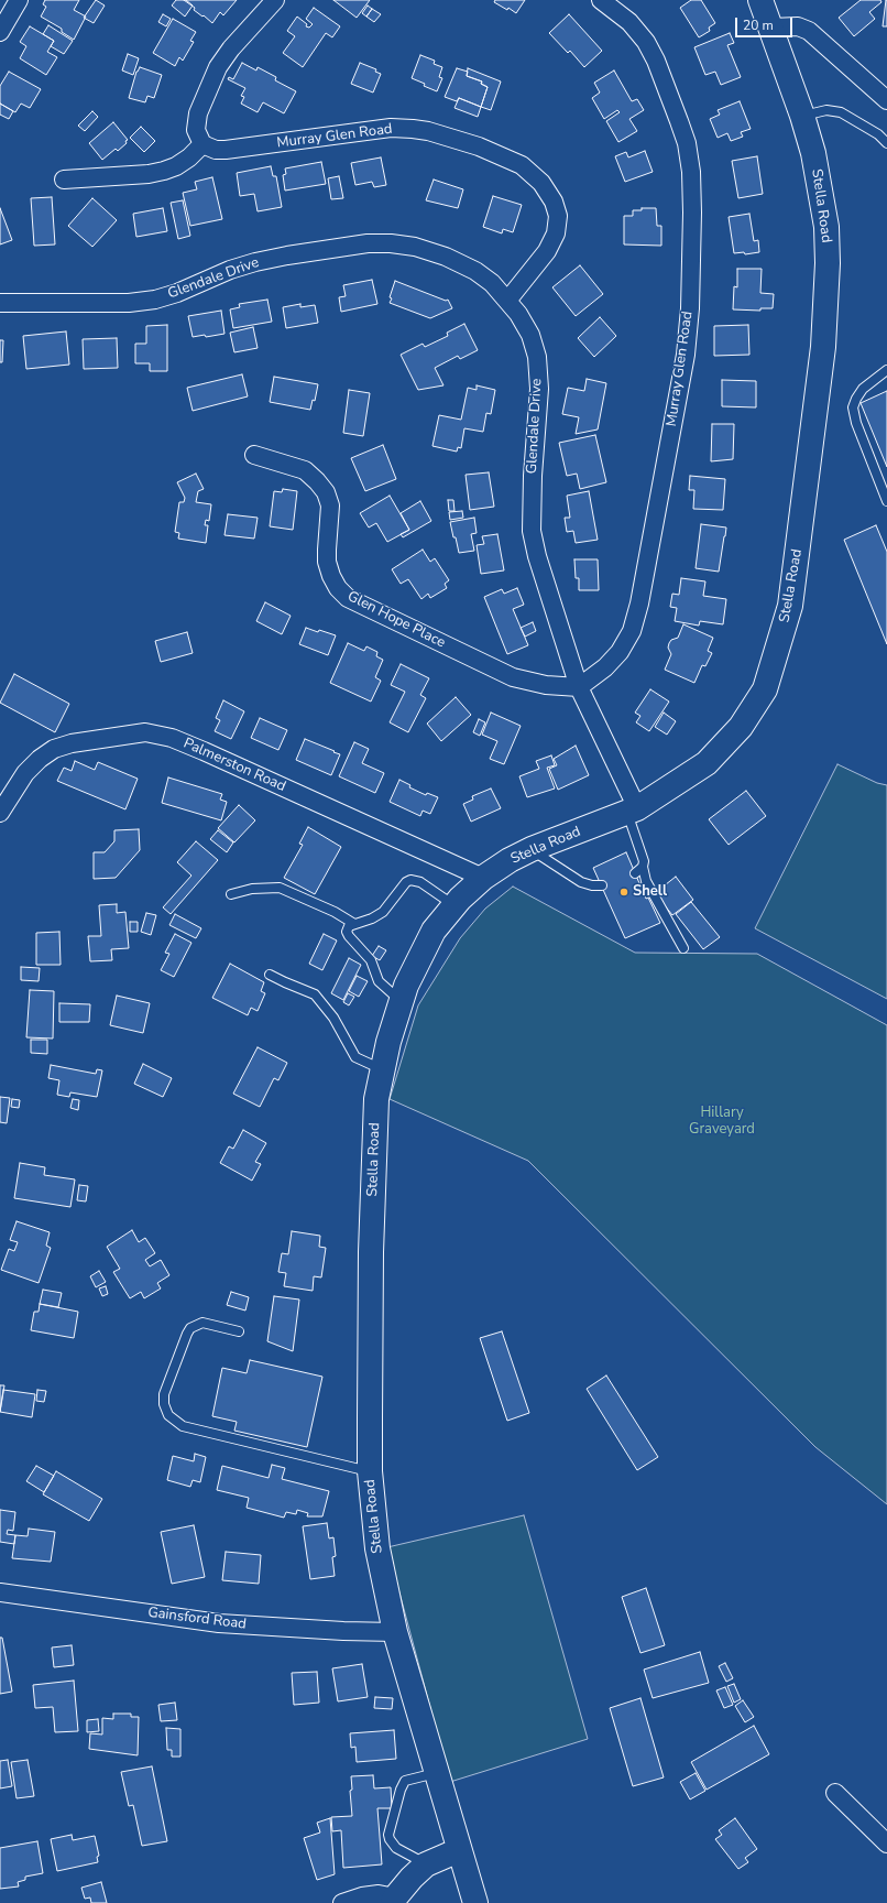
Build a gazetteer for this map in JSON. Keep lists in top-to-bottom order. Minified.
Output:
{"streets":{"main road":["Stella Road"],"street":["Murray Glen Road","Glendale Drive","Glen Hope Place","Palmerston Road","Gainsford Road"]},"crossings":[["Murray Glen Road","Glendale Drive"],["Murray Glen Road","Glen Hope Place"],["Stella Road","Glendale Drive"],["Stella Road","Palmerston Road"],["Stella Road","Gainsford Road"],["Glendale Drive","Glen Hope Place"]],"parks":["Hillary Graveyard"],"places":["Shell"],"scale_bar":"20 m"}
